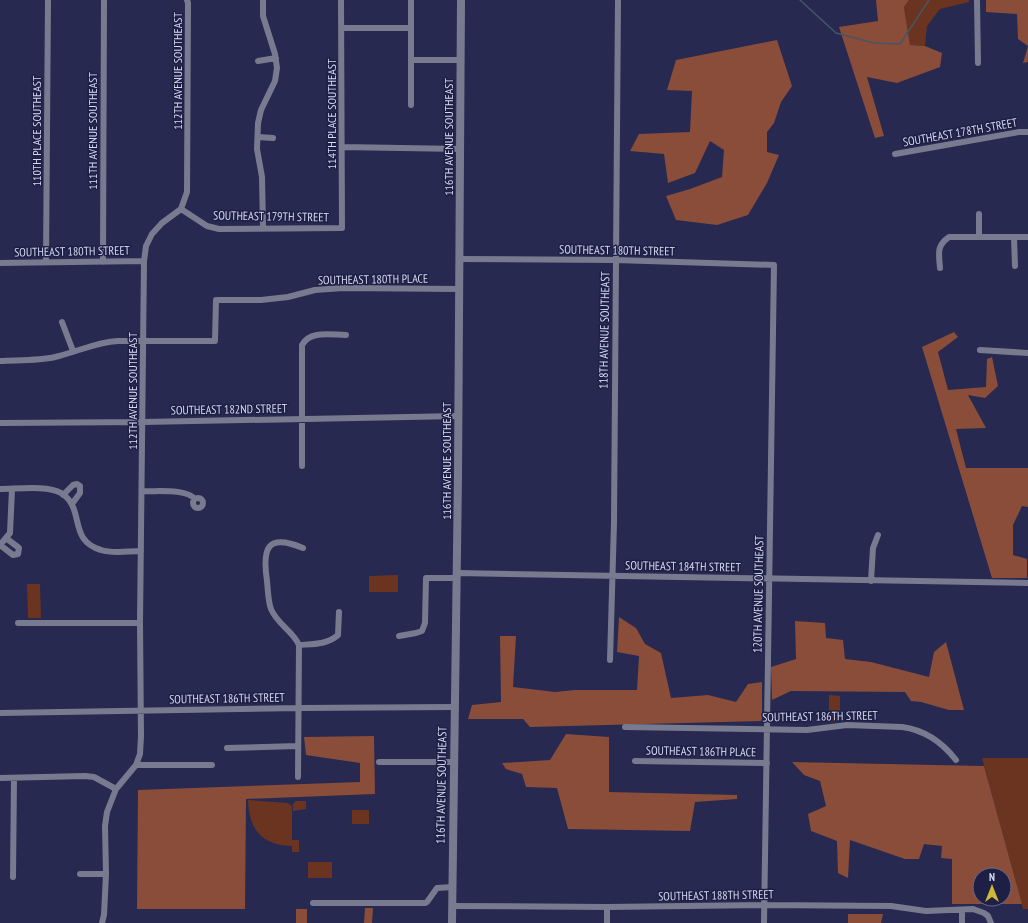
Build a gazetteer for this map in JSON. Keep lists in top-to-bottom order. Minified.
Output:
{"streets":{"street":["112TH AVENUE SOUTHEAST","114TH PLACE SOUTHEAST","110TH PLACE SOUTHEAST","111TH AVENUE SOUTHEAST","SOUTHEAST 178TH STREET","116TH AVENUE SOUTHEAST","SOUTHEAST 179TH STREET","SOUTHEAST 180TH STREET","SOUTHEAST 180TH PLACE","118TH AVENUE SOUTHEAST","SOUTHEAST 182ND STREET","SOUTHEAST 184TH STREET","120TH AVENUE SOUTHEAST","SOUTHEAST 186TH STREET","SOUTHEAST 186TH PLACE","SOUTHEAST 188TH STREET"]},"crossings":[["112TH AVENUE SOUTHEAST","SOUTHEAST 179TH STREET"],["112TH AVENUE SOUTHEAST","SOUTHEAST 180TH STREET"],["112TH AVENUE SOUTHEAST","SOUTHEAST 180TH PLACE"],["112TH AVENUE SOUTHEAST","SOUTHEAST 182ND STREET"],["112TH AVENUE SOUTHEAST","SOUTHEAST 186TH STREET"],["114TH PLACE SOUTHEAST","SOUTHEAST 179TH STREET"],["110TH PLACE SOUTHEAST","SOUTHEAST 180TH STREET"],["111TH AVENUE SOUTHEAST","SOUTHEAST 180TH STREET"],["116TH AVENUE SOUTHEAST","SOUTHEAST 180TH STREET"],["116TH AVENUE SOUTHEAST","SOUTHEAST 180TH PLACE"],["116TH AVENUE SOUTHEAST","SOUTHEAST 182ND STREET"],["116TH AVENUE SOUTHEAST","SOUTHEAST 184TH STREET"],["116TH AVENUE SOUTHEAST","SOUTHEAST 186TH STREET"],["116TH AVENUE SOUTHEAST","SOUTHEAST 188TH STREET"],["SOUTHEAST 180TH STREET","118TH AVENUE SOUTHEAST"],["SOUTHEAST 180TH STREET","120TH AVENUE SOUTHEAST"],["118TH AVENUE SOUTHEAST","SOUTHEAST 184TH STREET"],["SOUTHEAST 184TH STREET","120TH AVENUE SOUTHEAST"],["120TH AVENUE SOUTHEAST","SOUTHEAST 186TH STREET"],["120TH AVENUE SOUTHEAST","SOUTHEAST 186TH PLACE"],["120TH AVENUE SOUTHEAST","SOUTHEAST 188TH STREET"]],"north":"top"}
